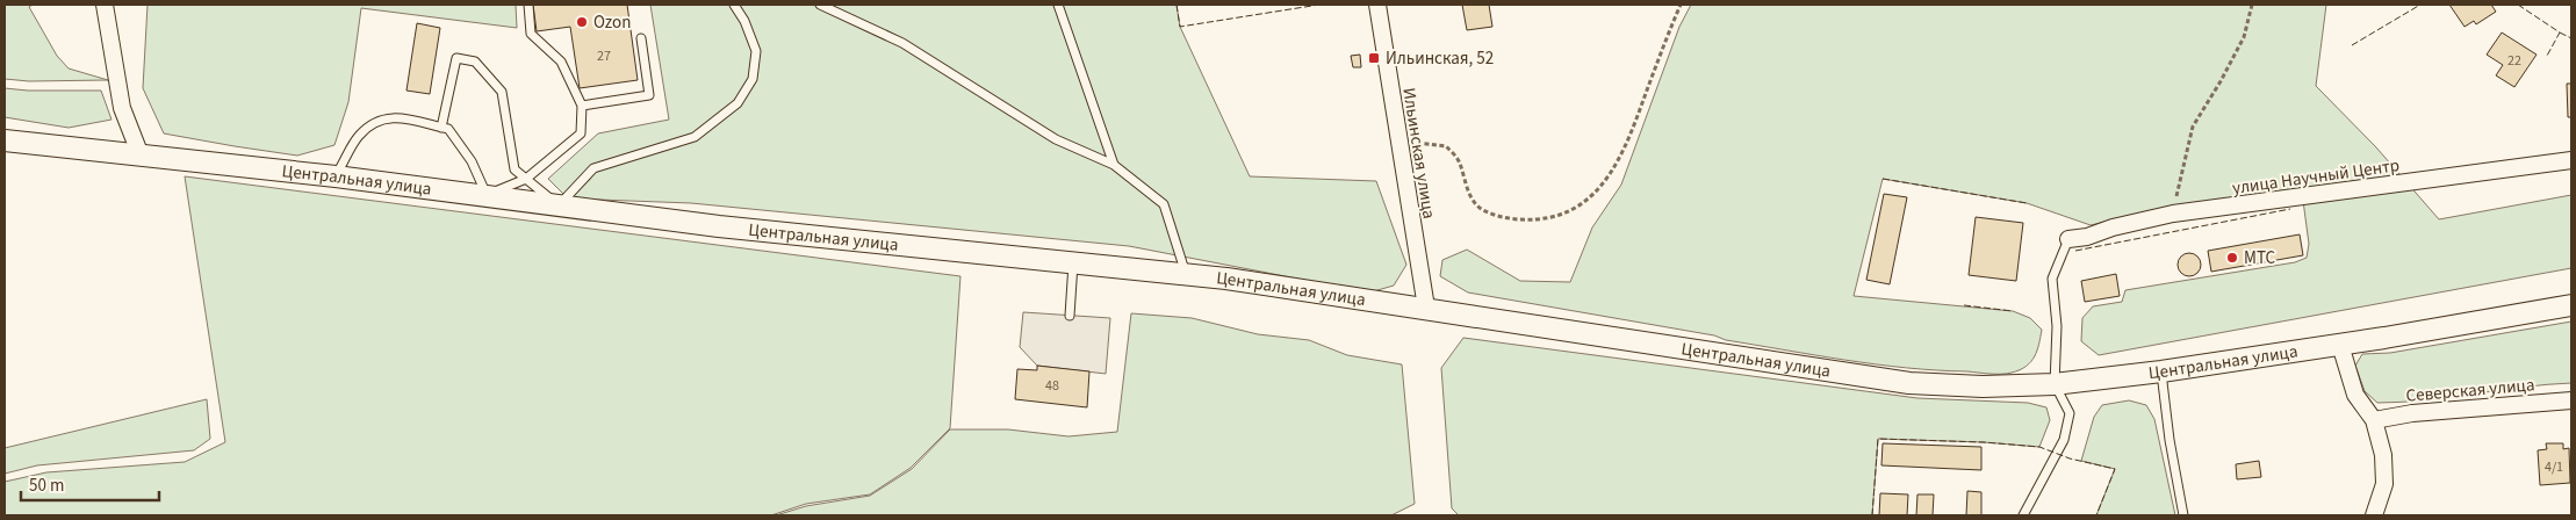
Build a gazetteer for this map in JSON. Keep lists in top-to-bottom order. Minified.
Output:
{"streets":{"street":["Ильинская улица","улица Научный Центр","Центральная улица","Северская улица"]},"crossings":[["Ильинская улица","Центральная улица"]],"places":{"other":["Ozon","МТС"],"transit":["Ильинская, 52"]},"house_numbers":["27","22","48","4/1"],"scale_bar":"50 m"}
